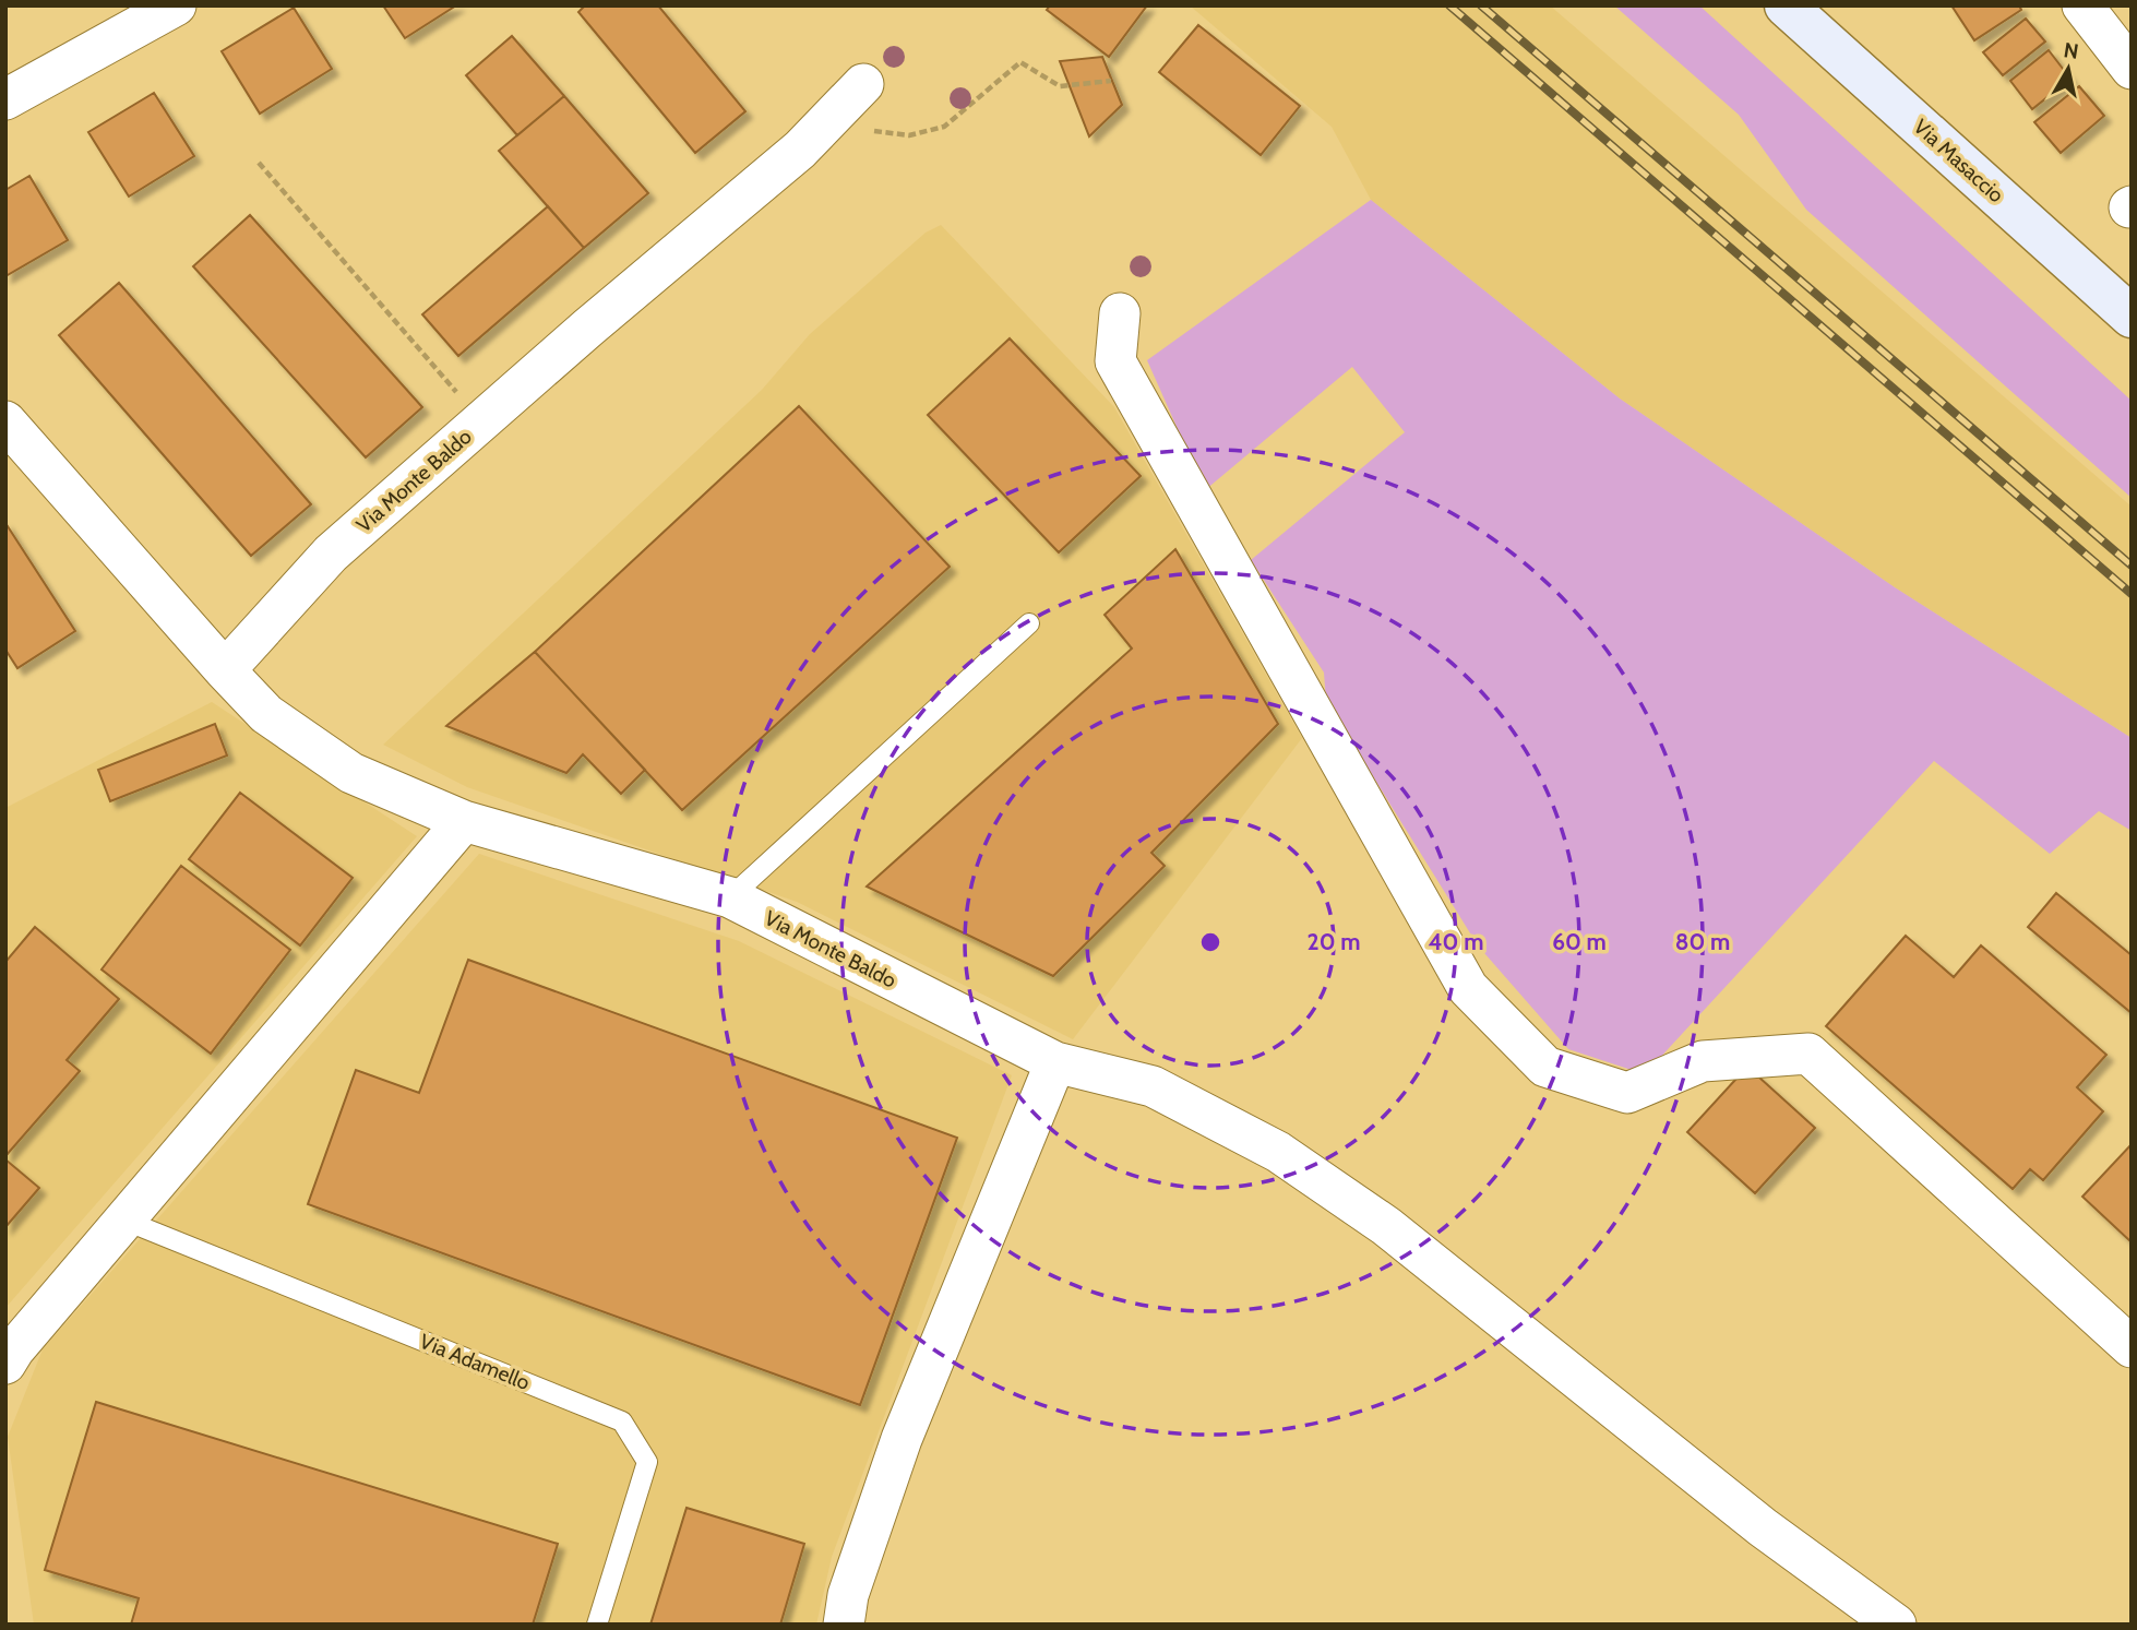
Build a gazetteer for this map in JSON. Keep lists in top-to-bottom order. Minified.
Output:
{"streets":{"street":["Via Masaccio","Via Monte Baldo"],"lane":["Via Adamello"]},"north":"top","rings":["20 m","40 m","60 m","80 m"]}
